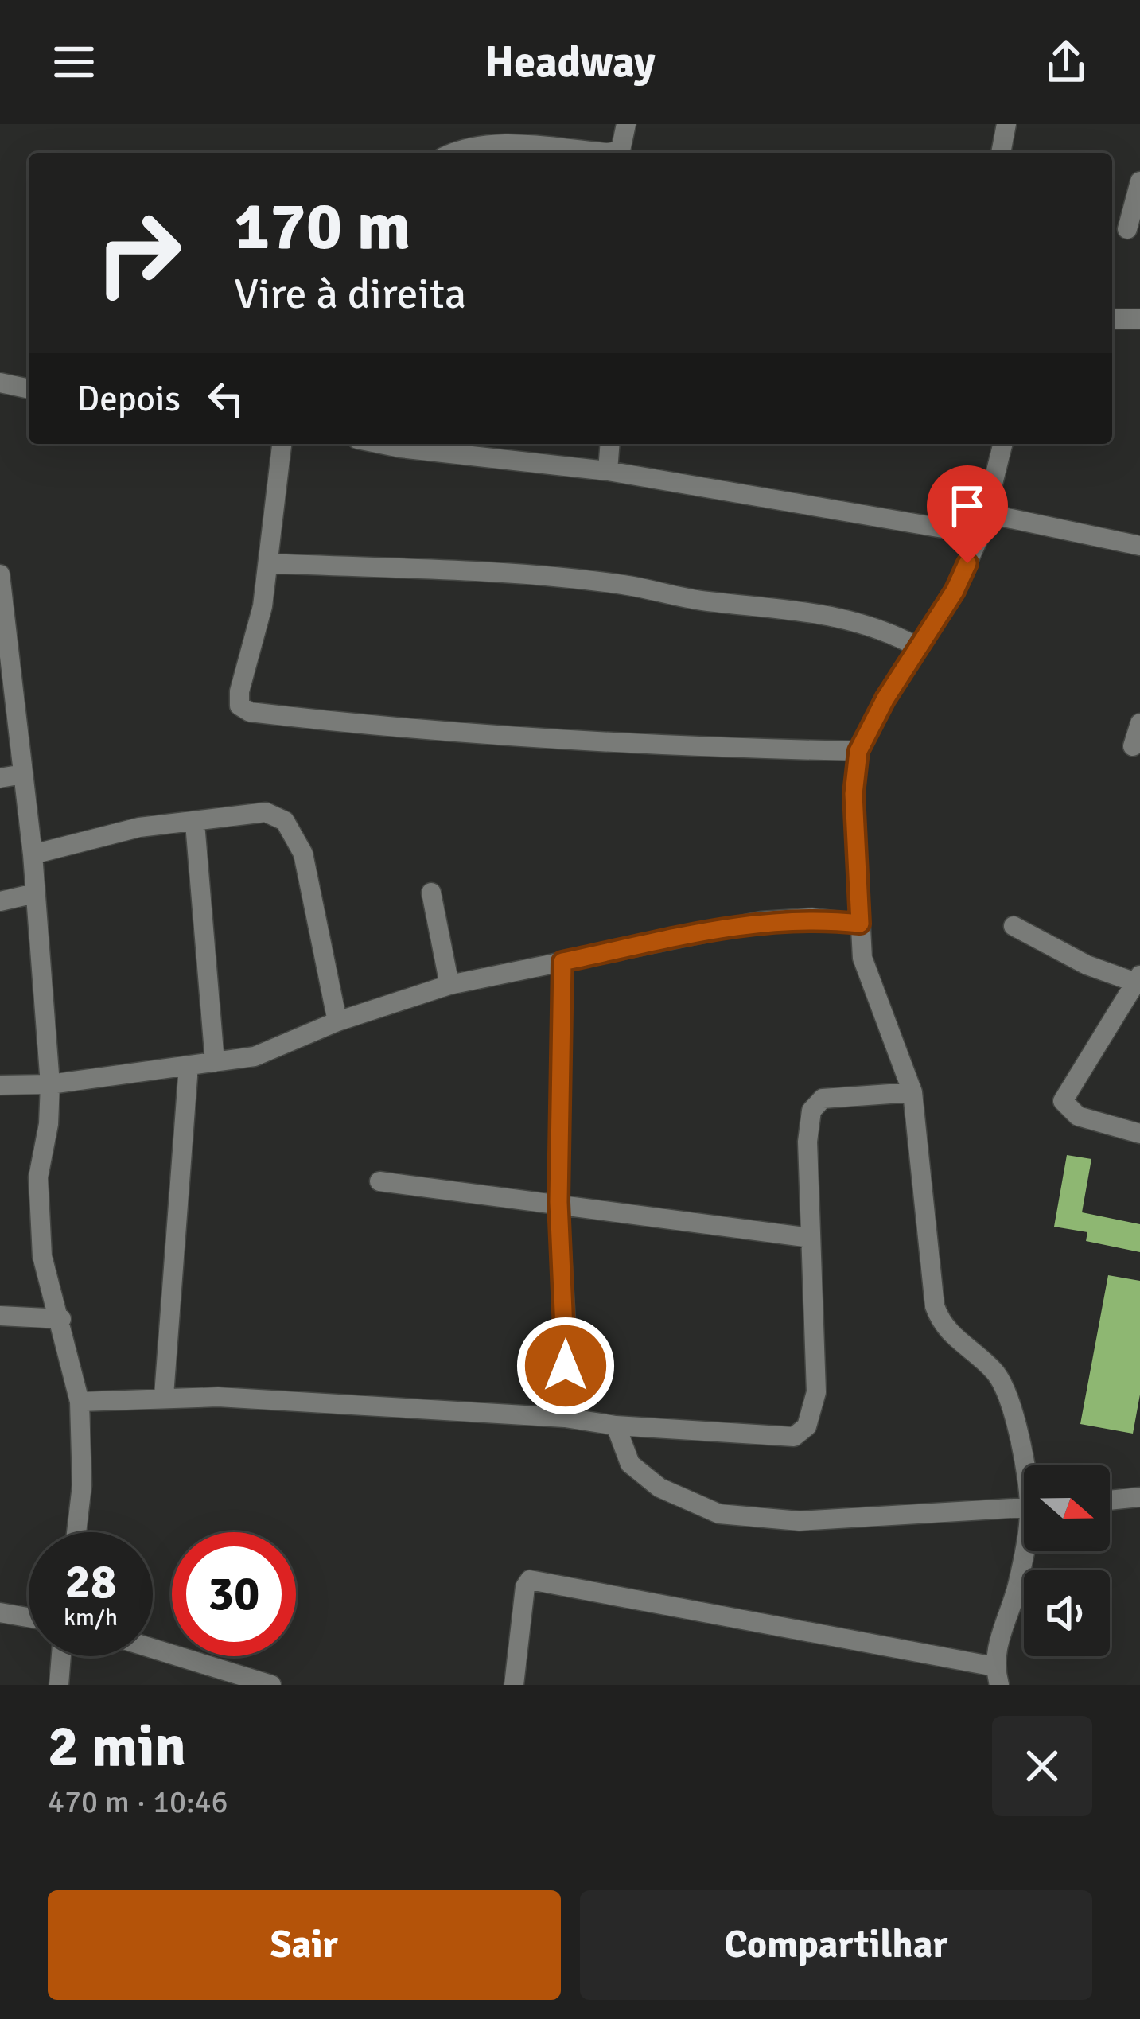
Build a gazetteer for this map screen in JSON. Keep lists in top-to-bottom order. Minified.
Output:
{"north":"right","page":{"header":"Headway","turn":["170 m","Vire à direita"],"then":"Depois","speed":"28 km/h","limit":"30","heading":["2 min","470 m · 10:46"],"buttons":["Sair","Compartilhar"]}}
